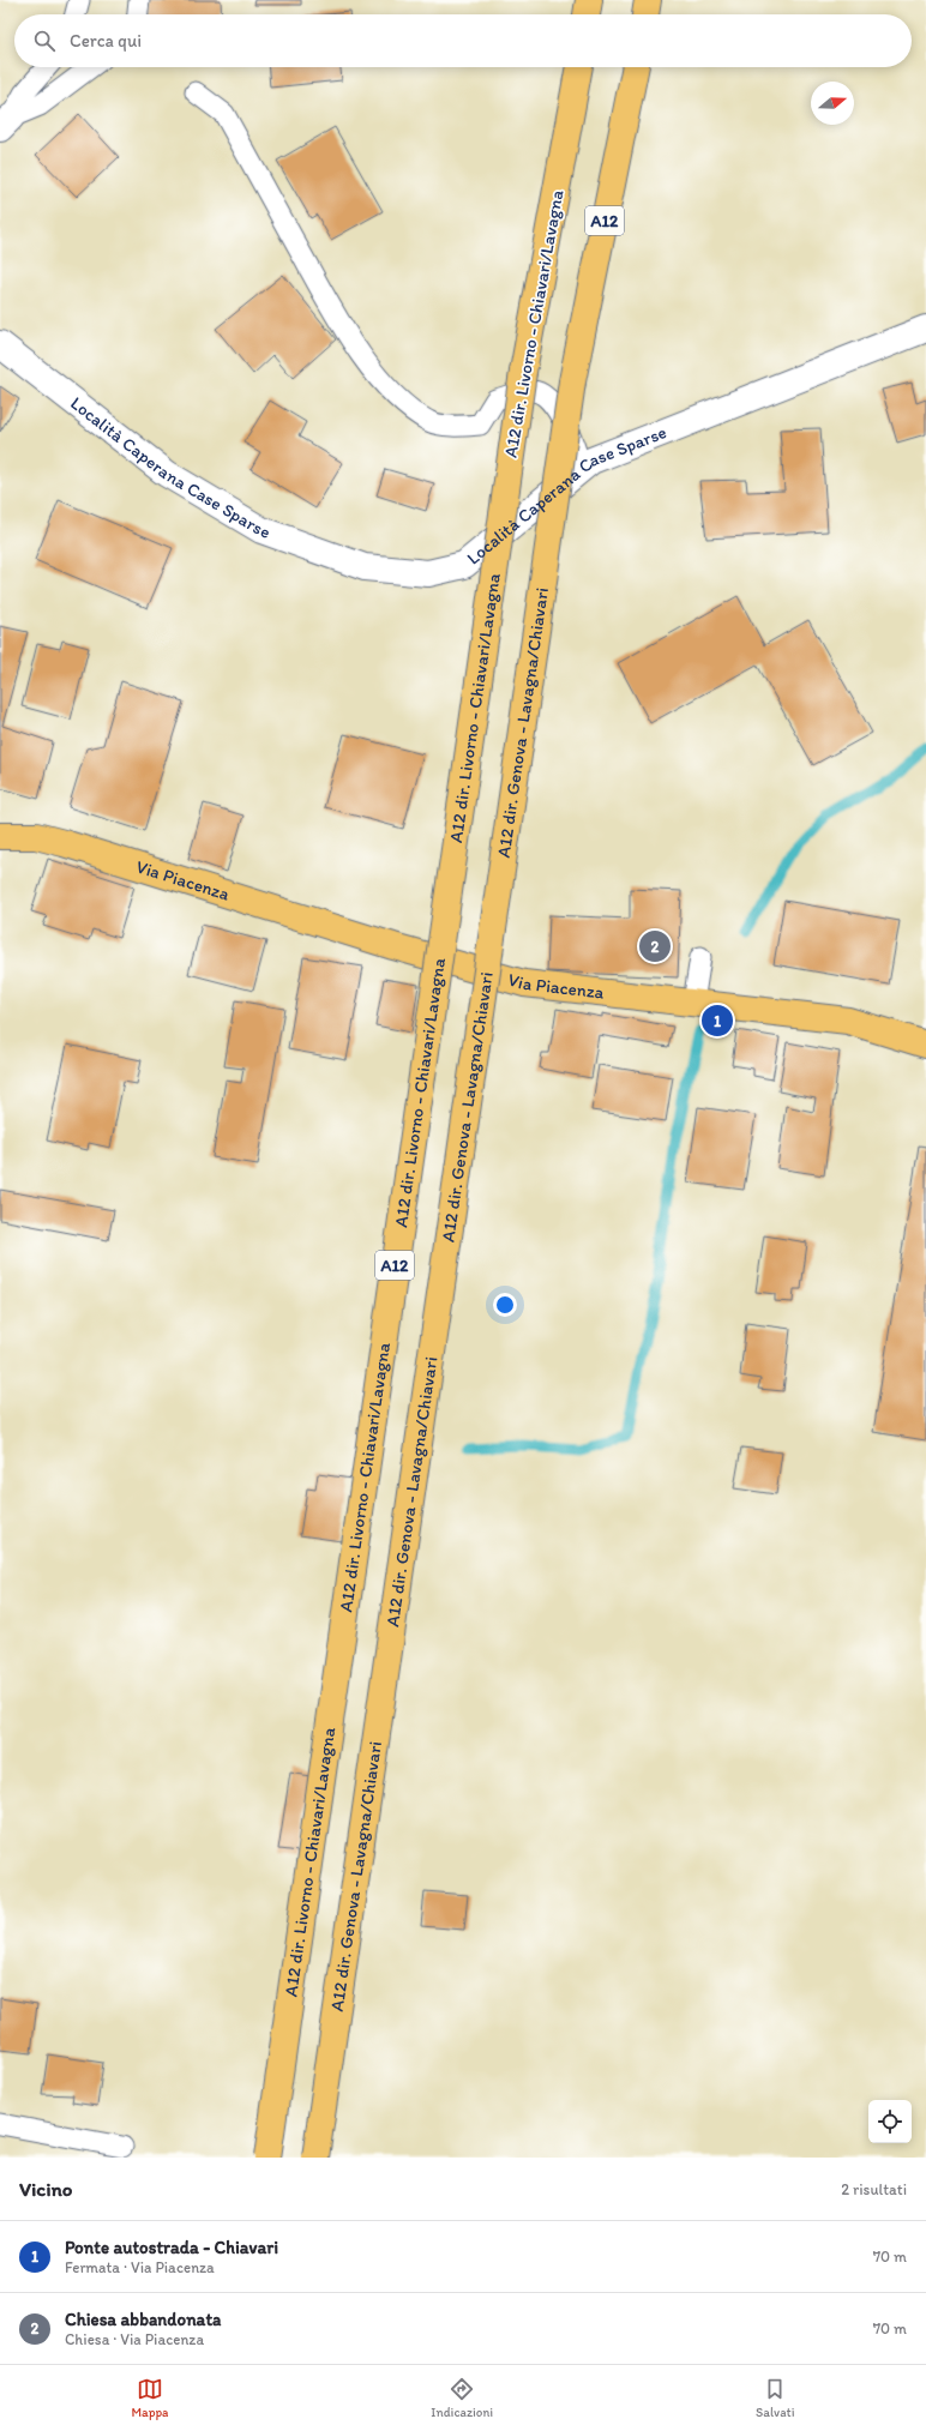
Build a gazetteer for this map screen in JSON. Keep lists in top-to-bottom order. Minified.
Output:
{"streets":{"main road":["A12","A12 dir. Livorno - Chiavari/Lavagna","A12 dir. Genova - Lavagna/Chiavari","Via Piacenza"],"street":["Località Caperana Case Sparse"]},"north":"right","page":{"search":"Cerca qui","pins":["2","1"],"heading":["Vicino","2 risultati"],"list":[{"mark":"1","name":"Ponte autostrada - Chiavari","note":"Fermata · Via Piacenza","value":"70 m"},{"mark":"2","name":"Chiesa abbandonata","note":"Chiesa · Via Piacenza","value":"70 m"}],"nav":["Mappa","Indicazioni","Salvati"]}}
